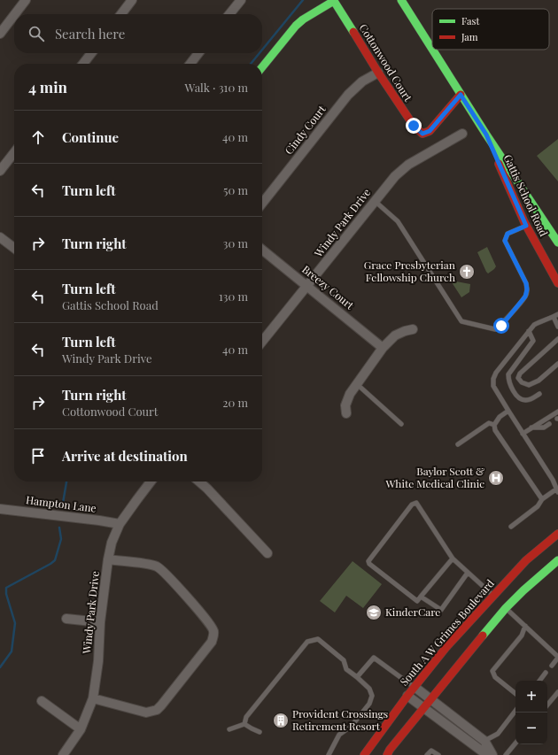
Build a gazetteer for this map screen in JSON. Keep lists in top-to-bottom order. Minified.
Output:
{"streets":{"main road":["Cottonwood Court","Gattis School Road","South A W Grimes Boulevard"],"street":["Cindy Court","Windy Park Drive","Breezy Court","Hampton Lane"]},"crossings":[["Cottonwood Court","Cindy Court"],["Cottonwood Court","Gattis School Road"],["Windy Park Drive","Breezy Court"],["Windy Park Drive","Hampton Lane"]],"places":{"church":["Grace Presbyterian Fellowship Church"],"hospital":["Baylor Scott & White Medical Clinic"],"school or university":["KinderCare"],"building":["Provident Crossings Retirement Resort"]},"legend":["Fast","Jam"],"page":{"search":"Search here","heading":["4 min","Walk · 310 m"],"list":[["Continue","40 m"],["Turn left","50 m"],["Turn right","30 m"],["Turn left","Gattis School Road","130 m"],["Turn left","Windy Park Drive","40 m"],["Turn right","Cottonwood Court","20 m"],"Arrive at destination"],"map_buttons":["+","−"]}}
